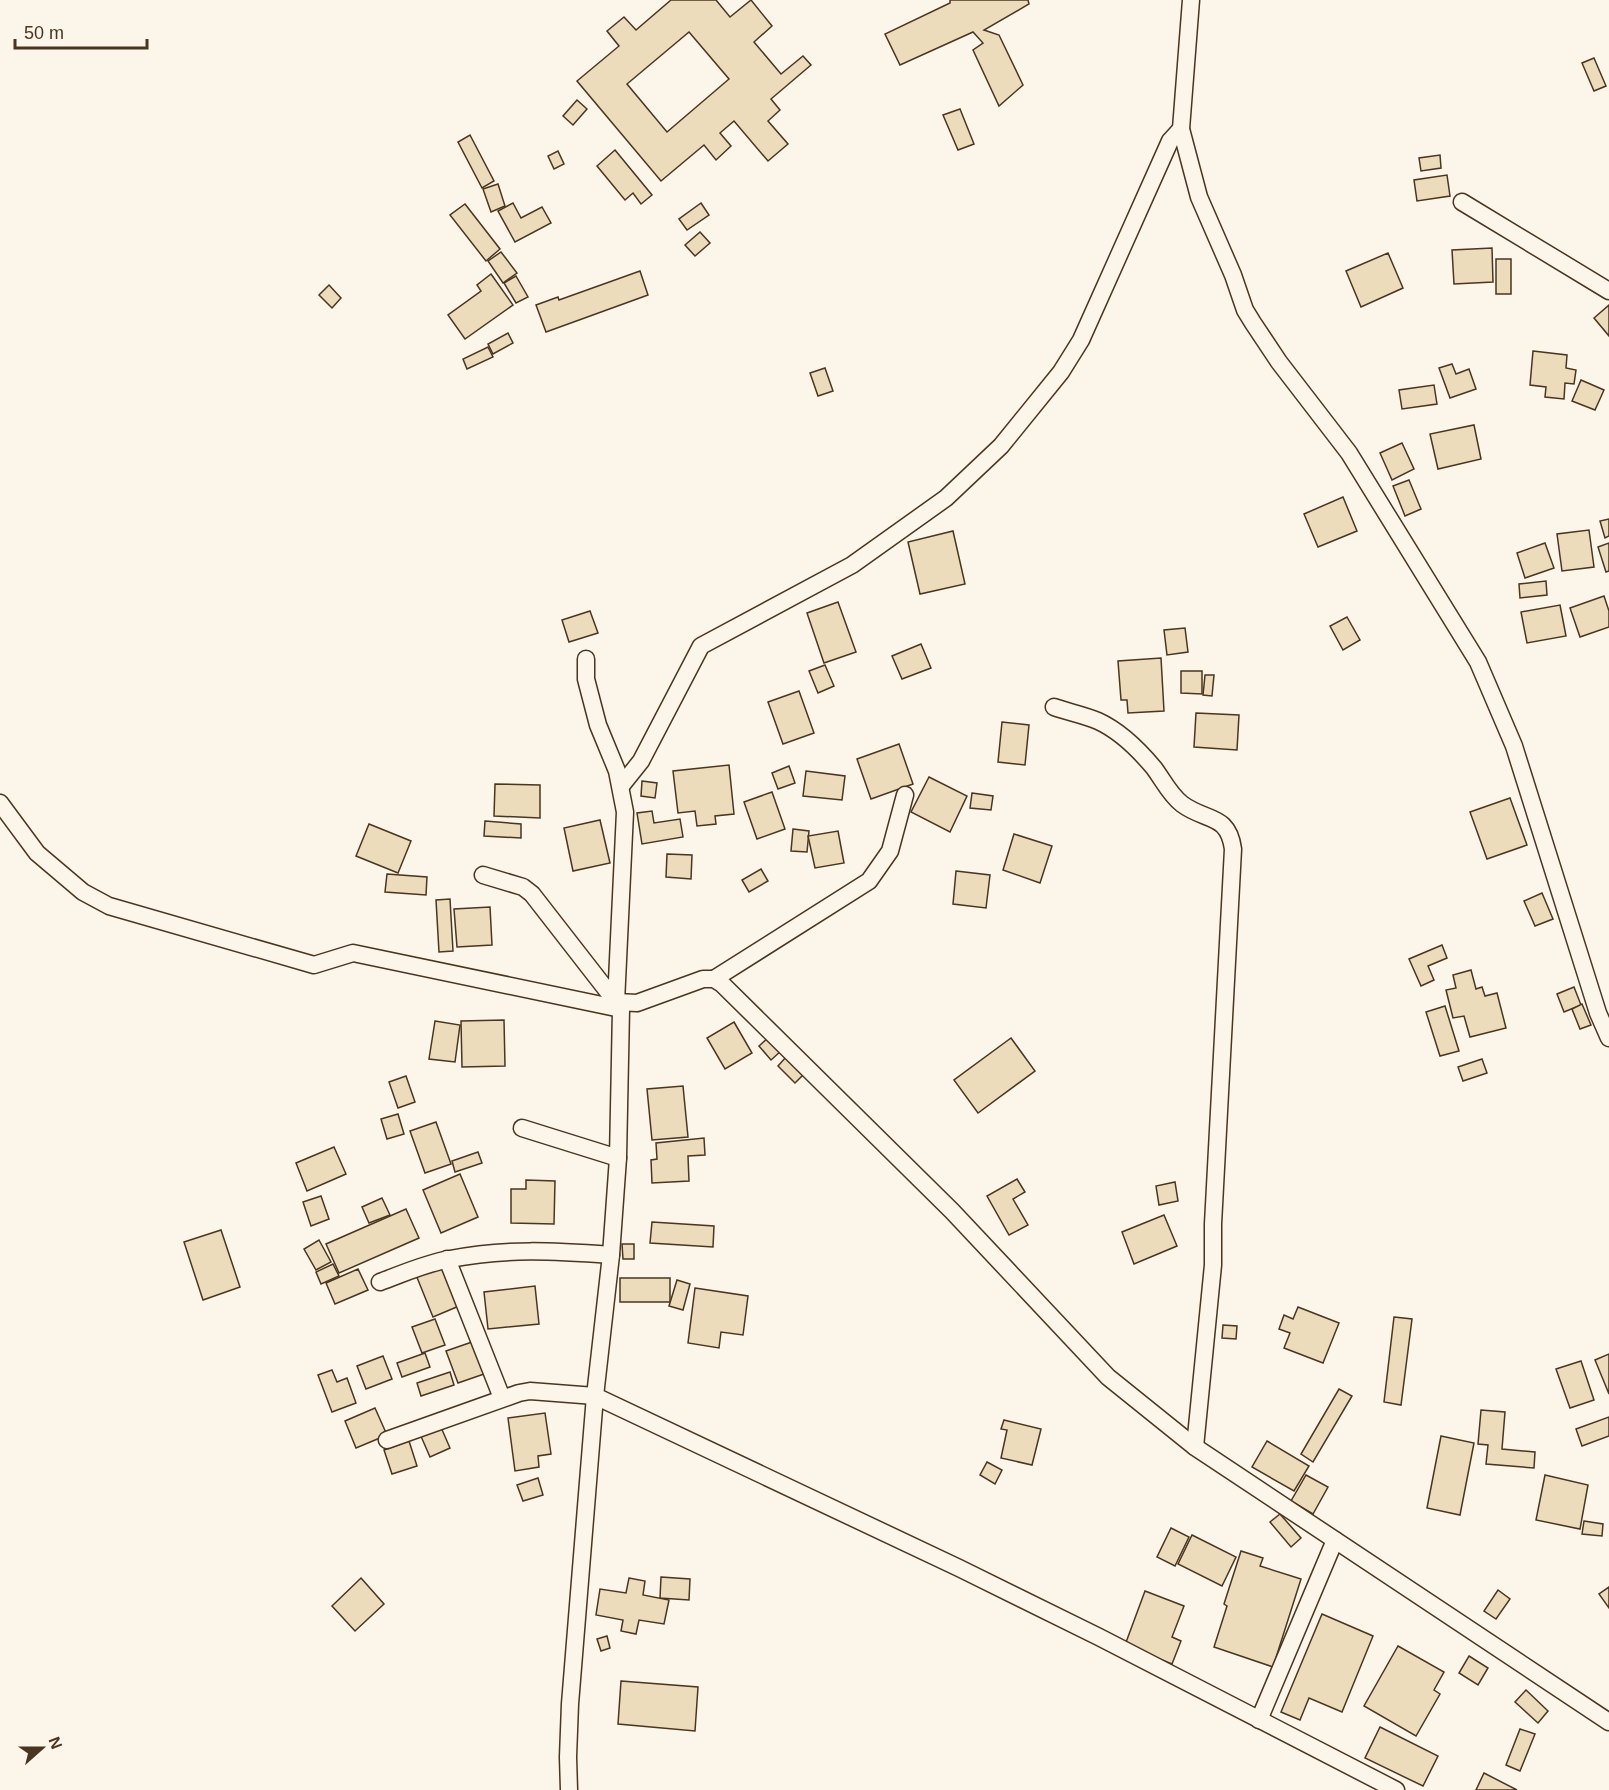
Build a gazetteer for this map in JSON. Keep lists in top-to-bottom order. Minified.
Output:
{"scale_bar":"50 m","north":"right"}
